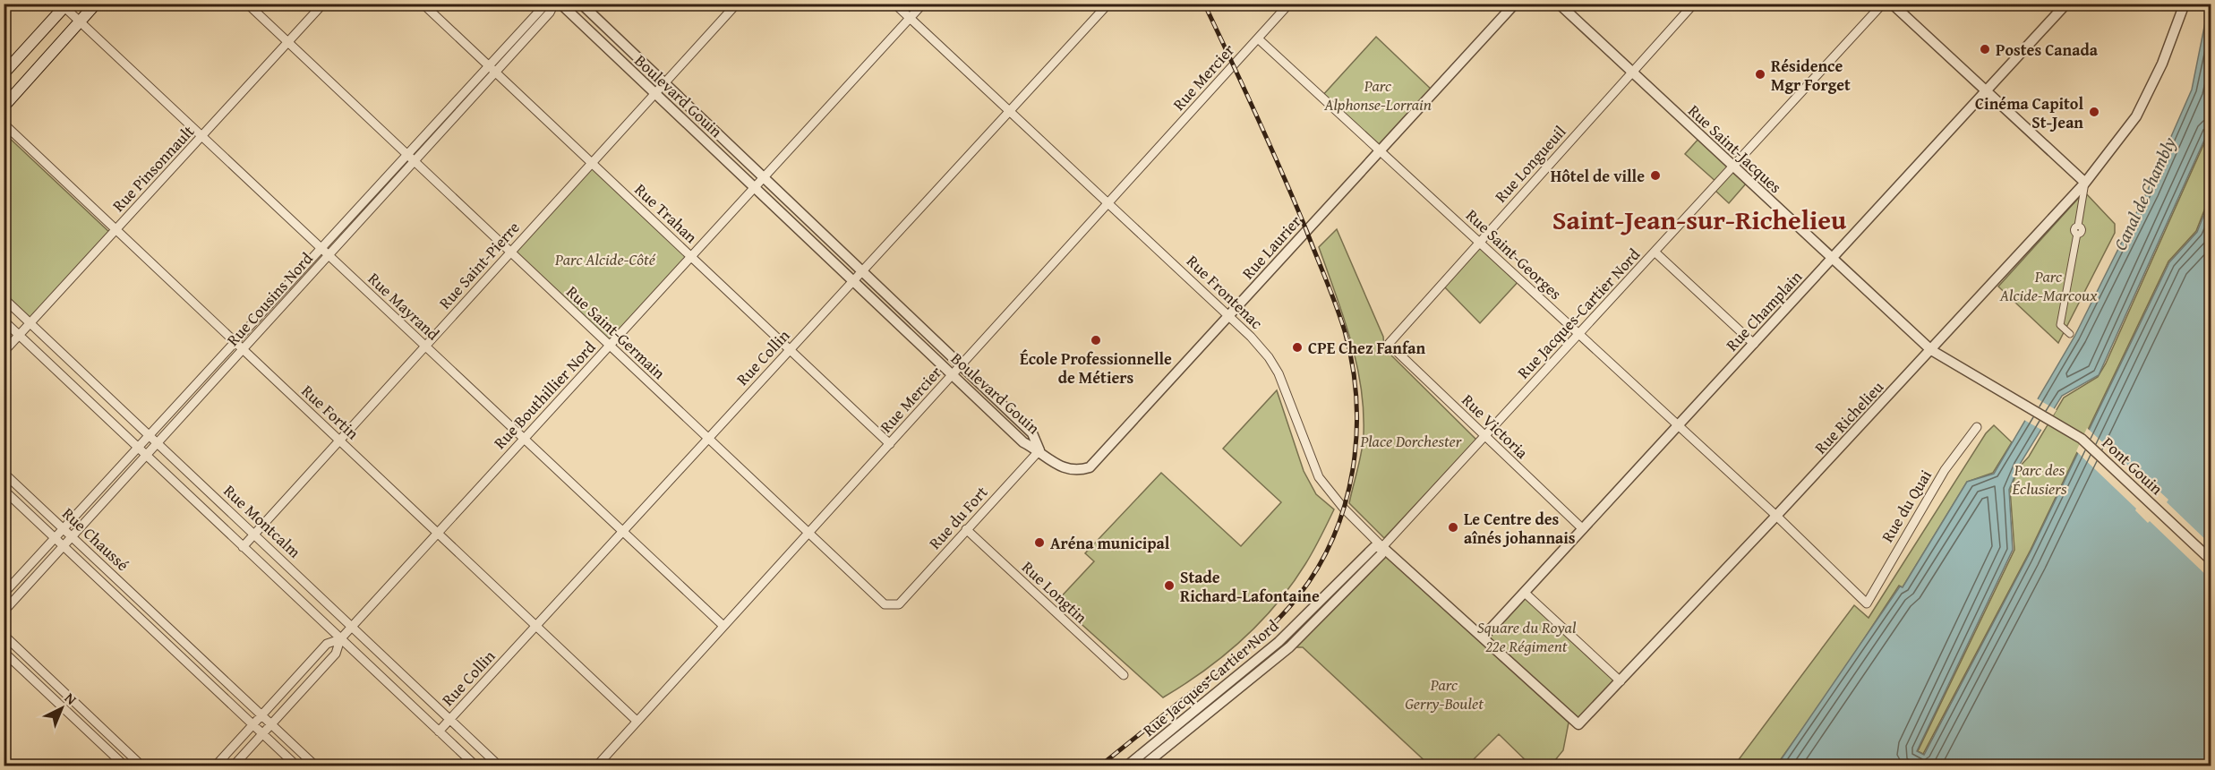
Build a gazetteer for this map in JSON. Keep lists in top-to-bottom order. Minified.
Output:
{"streets":{"street":["Rue Mercier","Boulevard Gouin","Rue Saint-Jacques","Rue Longueuil","Rue Pinsonnault","Rue Trahan","Rue Laurier","Rue Saint-Georges","Rue Saint-Pierre","Rue Frontenac","Rue Cousins Nord","Rue Mayrand","Rue Champlain","Rue Jacques-Cartier Nord","Rue Saint-Germain","Rue Collin","Rue Bouthillier Nord","Rue Fortin","Rue Richelieu","Rue Victoria","Pont Gouin","Rue du Quai","Rue du Fort","Rue Montcalm","Rue Chaussé","Rue Longtin"]},"crossings":[["Rue Mercier","Boulevard Gouin"],["Rue Mercier","Rue Trahan"],["Rue Mercier","Rue Saint-Georges"],["Rue Mercier","Rue Frontenac"],["Rue Mercier","Rue Mayrand"],["Rue Mercier","Rue Saint-Germain"],["Rue Mercier","Rue Fortin"],["Boulevard Gouin","Rue Laurier"],["Boulevard Gouin","Rue Saint-Pierre"],["Boulevard Gouin","Rue Collin"],["Boulevard Gouin","Rue Bouthillier Nord"],["Boulevard Gouin","Rue du Fort"],["Rue Saint-Jacques","Rue Longueuil"],["Rue Saint-Jacques","Rue Champlain"],["Rue Saint-Jacques","Rue Jacques-Cartier Nord"],["Rue Saint-Jacques","Rue Richelieu"],["Rue Saint-Jacques","Pont Gouin"],["Rue Longueuil","Rue Saint-Georges"],["Rue Longueuil","Rue Victoria"],["Rue Pinsonnault","Rue Mayrand"],["Rue Pinsonnault","Rue Saint-Germain"],["Rue Pinsonnault","Rue Fortin"],["Rue Pinsonnault","Rue Montcalm"],["Rue Trahan","Rue Saint-Pierre"],["Rue Trahan","Rue Cousins Nord"],["Rue Trahan","Rue Collin"],["Rue Trahan","Rue Bouthillier Nord"],["Rue Laurier","Rue Saint-Georges"],["Rue Laurier","Rue Frontenac"],["Rue Laurier","Rue du Fort"],["Rue Saint-Georges","Rue Champlain"],["Rue Saint-Georges","Rue Jacques-Cartier Nord"],["Rue Saint-Georges","Rue Richelieu"],["Rue Saint-Georges","Rue du Quai"],["Rue Saint-Pierre","Rue Mayrand"],["Rue Saint-Pierre","Rue Saint-Germain"],["Rue Saint-Pierre","Rue Fortin"],["Rue Saint-Pierre","Rue Montcalm"],["Rue Frontenac","Rue Champlain"],["Rue Frontenac","Rue Jacques-Cartier Nord"],["Rue Frontenac","Rue Collin"],["Rue Frontenac","Rue Bouthillier Nord"],["Rue Frontenac","Rue Richelieu"],["Rue Cousins Nord","Rue Mayrand"],["Rue Cousins Nord","Rue Saint-Germain"],["Rue Cousins Nord","Rue Fortin"],["Rue Cousins Nord","Rue Montcalm"],["Rue Cousins Nord","Rue Chaussé"],["Rue Mayrand","Rue Collin"],["Rue Mayrand","Rue Bouthillier Nord"],["Rue Champlain","Rue Richelieu"],["Rue Champlain","Rue Victoria"],["Rue Jacques-Cartier Nord","Rue Victoria"],["Rue Saint-Germain","Rue Collin"],["Rue Saint-Germain","Rue Bouthillier Nord"],["Rue Saint-Germain","Rue du Fort"],["Rue Collin","Rue Fortin"],["Rue Collin","Rue Montcalm"],["Rue Bouthillier Nord","Rue Fortin"],["Rue Bouthillier Nord","Rue Montcalm"],["Rue Bouthillier Nord","Rue Chaussé"],["Rue du Fort","Rue Longtin"]],"districts":["Saint-Jean-sur-Richelieu"],"water":["Canal de Chambly"],"parks":["Parc Alphonse-Lorrain","Parc Alcide-Côté","Parc Alcide-Marcoux","Place Dorchester","Parc des Éclusiers","Square du Royal 22e Régiment","Parc Gerry-Boulet"],"places":["Postes Canada","Résidence Mgr Forget","Cinéma Capitol St-Jean","Hôtel de ville","École Professionnelle de Métiers","CPE Chez Fanfan","Le Centre des aînés johannais","Aréna municipal","Stade Richard-Lafontaine"],"north":"top right"}
